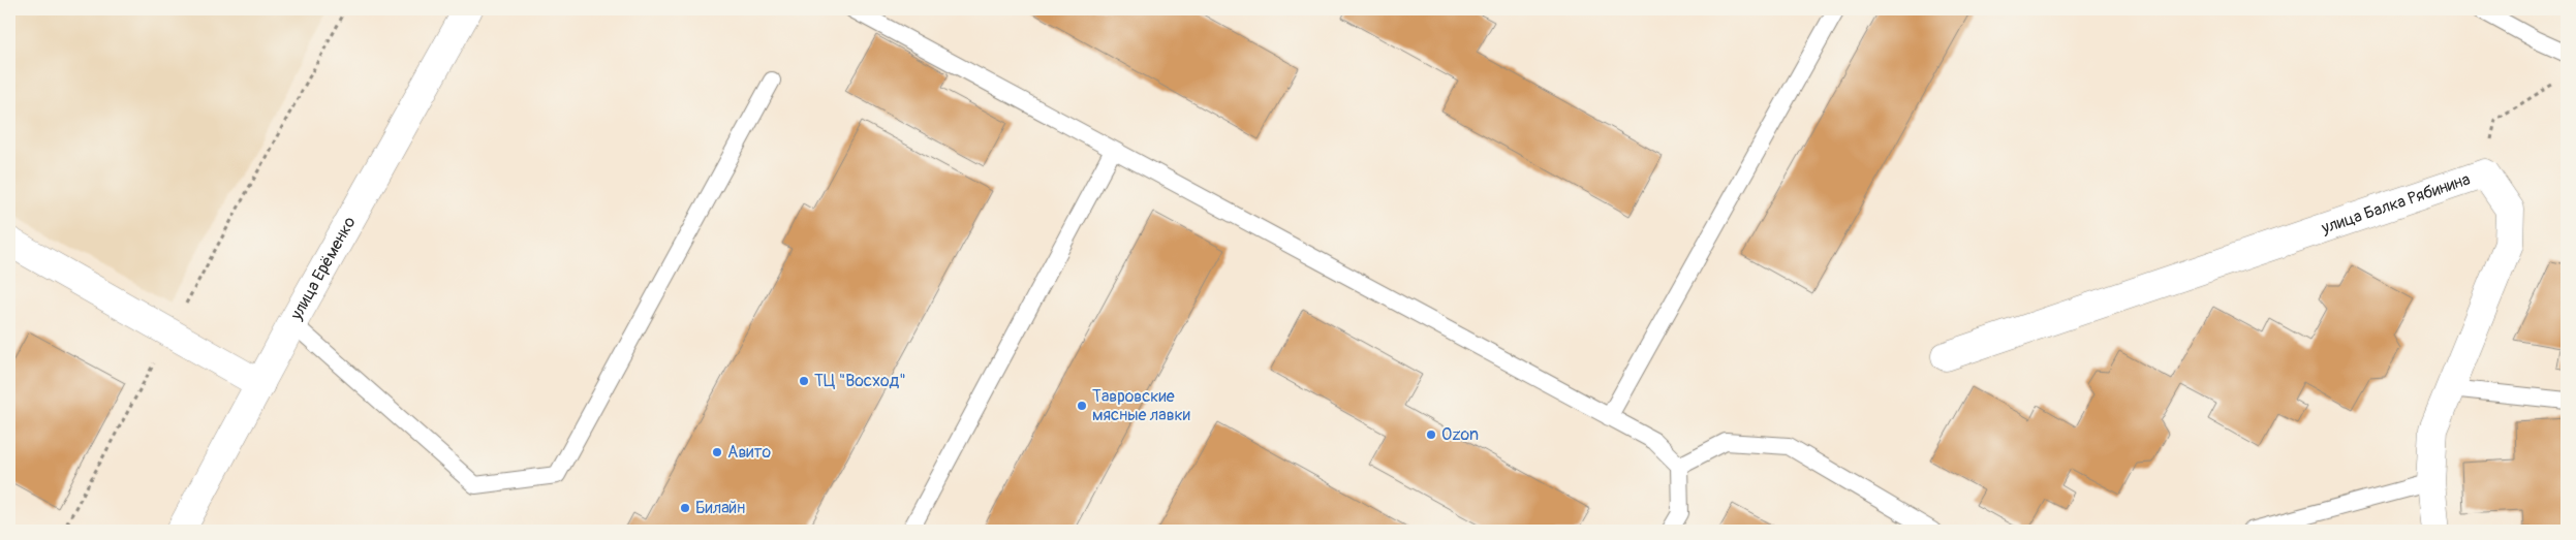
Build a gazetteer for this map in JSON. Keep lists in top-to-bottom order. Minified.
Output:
{"streets":{"street":["улица Балка Рябинина","улица Ерёменко"]},"places":["ТЦ \"Восход\"","Тавровские мясные лавки","Ozon","Авито","Билайн"]}
